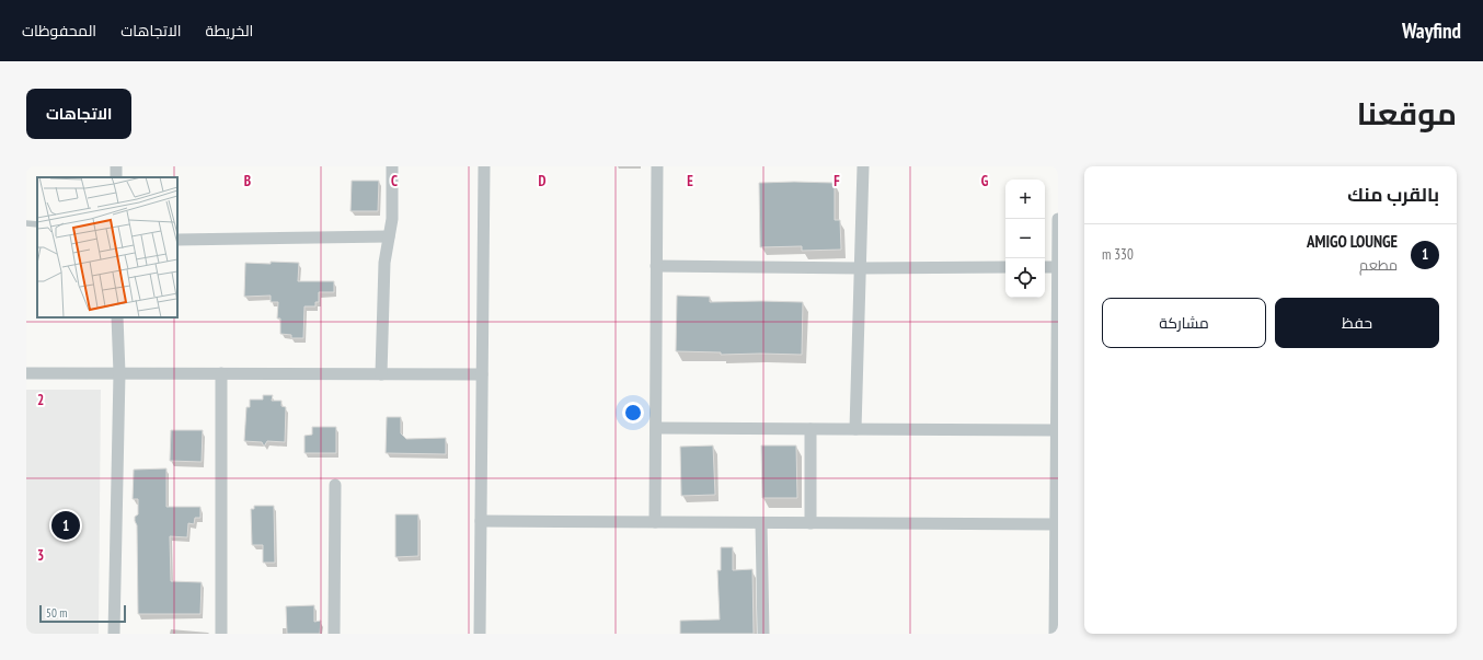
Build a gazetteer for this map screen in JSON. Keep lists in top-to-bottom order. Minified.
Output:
{"scale_bar":"50 m","page":{"header":"Wayfind","nav":["الخريطة","الاتجاهات","المحفوظات"],"title":"موقعنا","buttons":["الاتجاهات",["حفظ","مشاركة"]],"heading":"بالقرب منك","map_buttons":["+","−"],"list":[{"mark":"1","name":"AMIGO LOUNGE","note":"مطعم","value":"330 m"}],"pins":"1","scale":"50 m"},"grid":{"columns":["B","C","D","E","F","G"],"rows":["2","3"]}}
